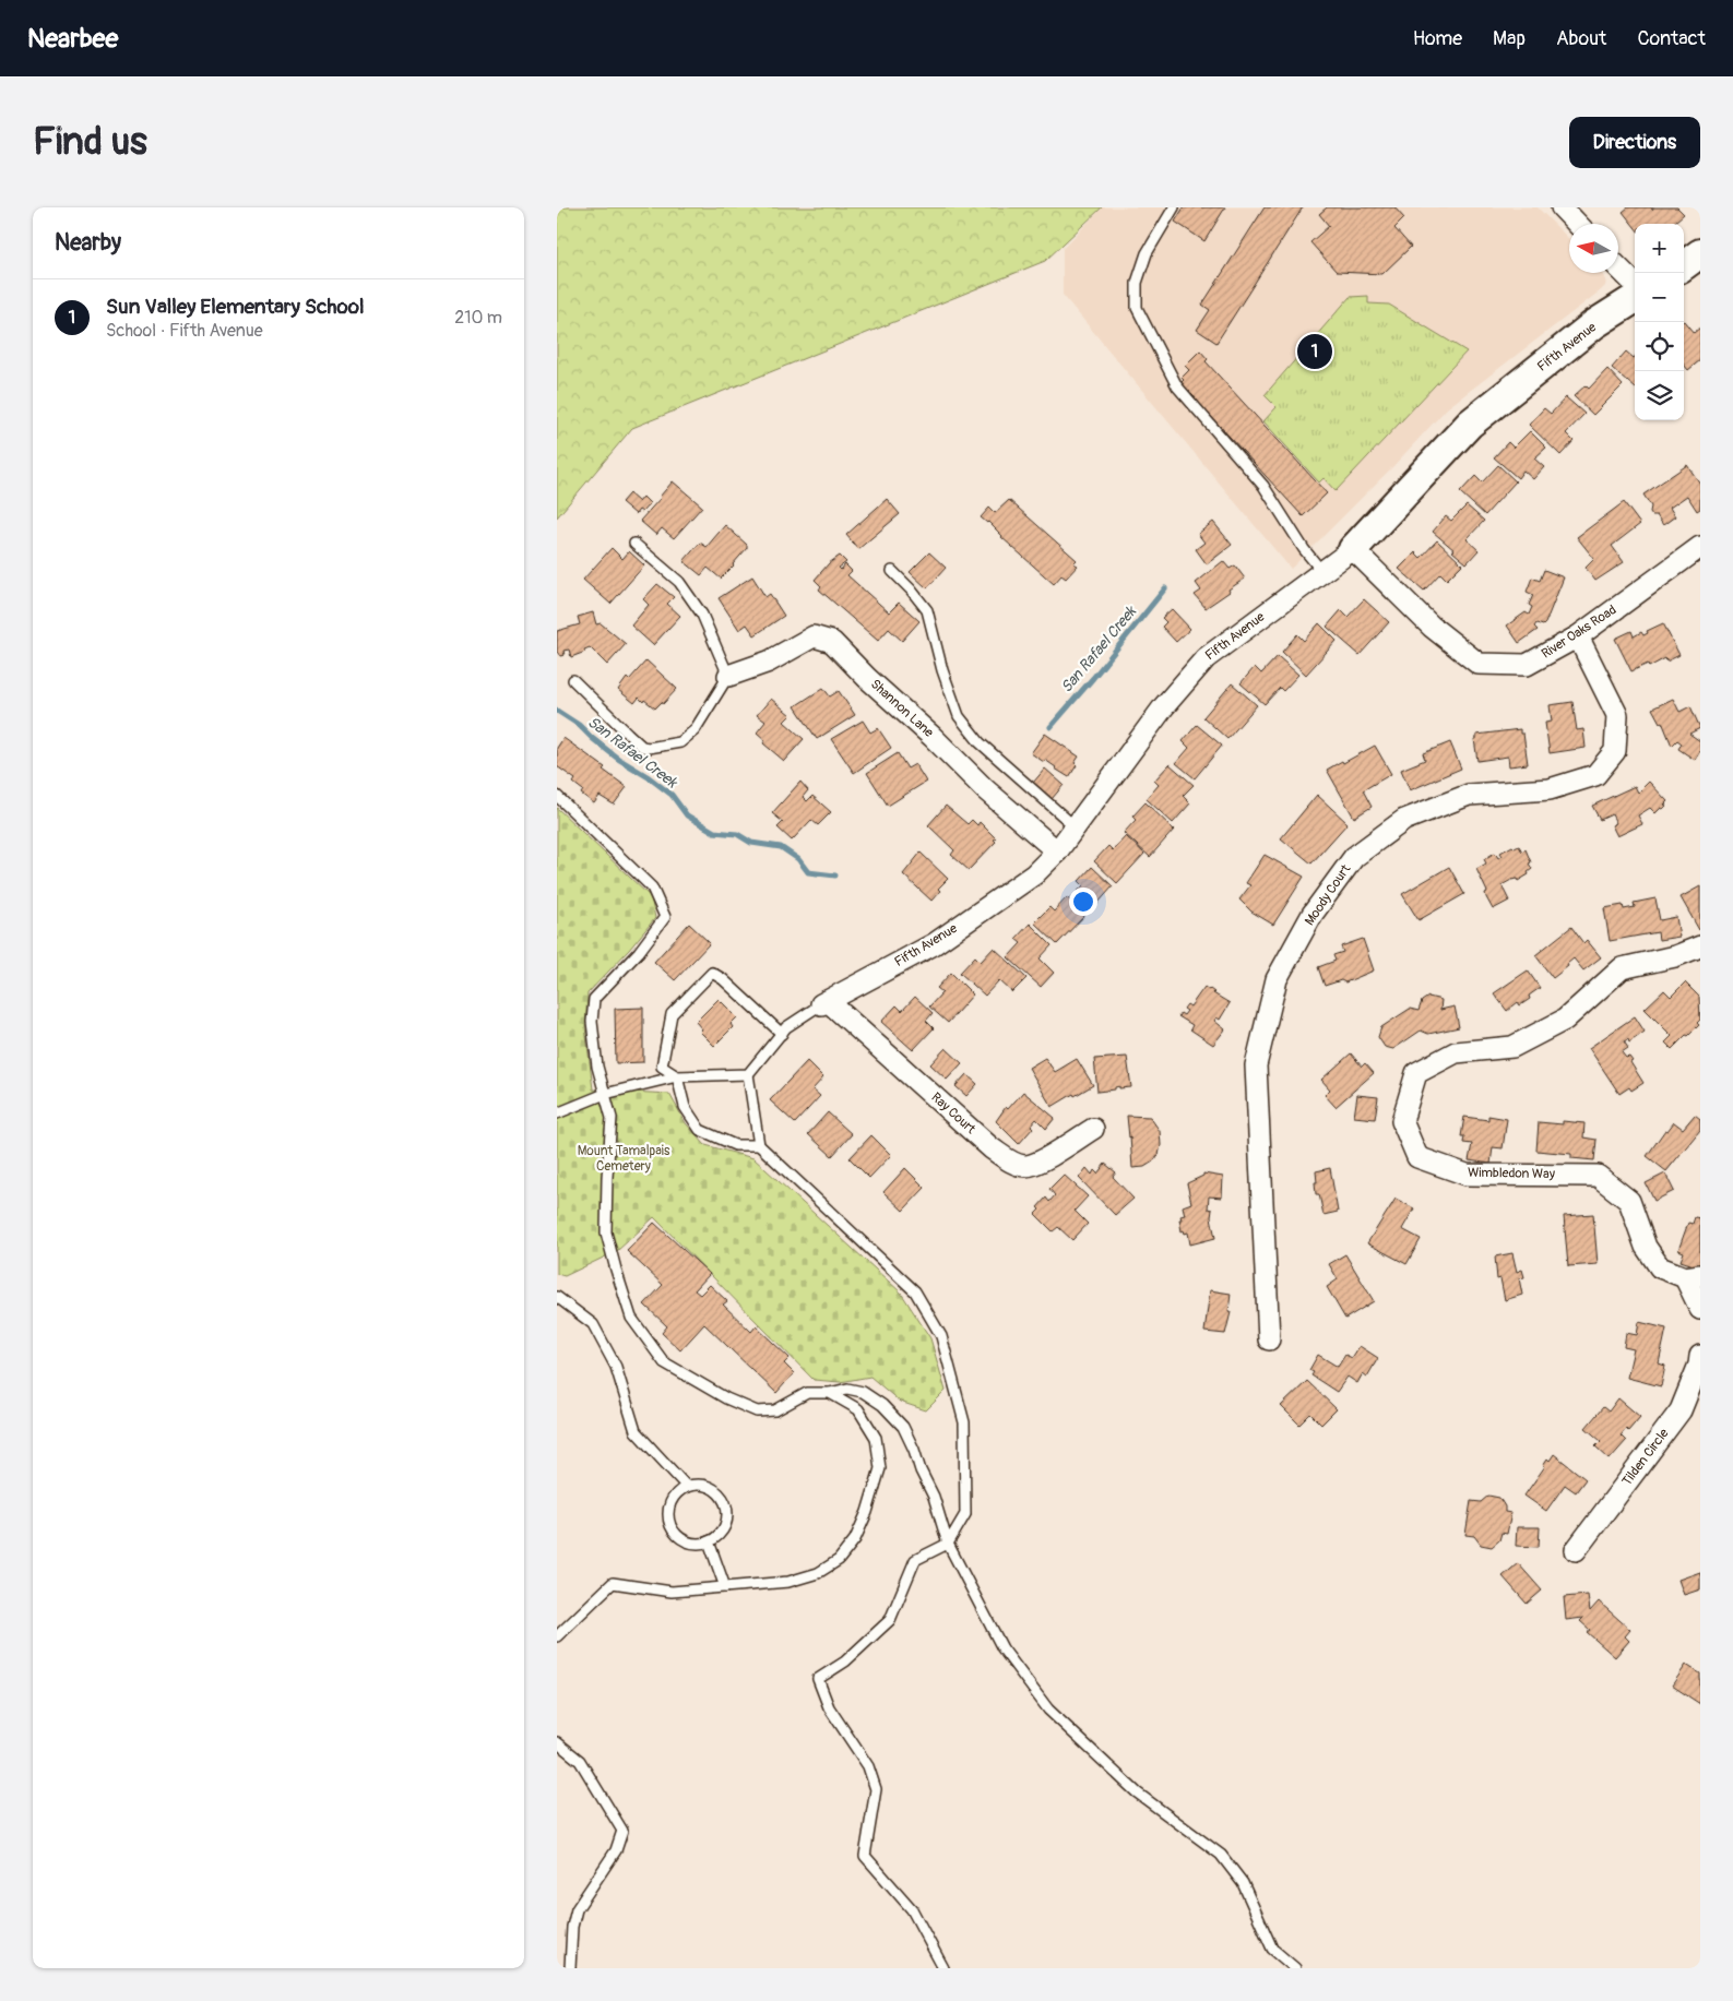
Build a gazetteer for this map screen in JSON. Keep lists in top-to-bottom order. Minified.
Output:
{"streets":{"street":["Fifth Avenue","River Oaks Road","Shannon Lane","Moody Court","Ray Court","Wimbledon Way","Tilden Circle"]},"crossings":[["Fifth Avenue","River Oaks Road"],["Fifth Avenue","Shannon Lane"],["Fifth Avenue","Ray Court"],["River Oaks Road","Moody Court"]],"water":["San Rafael Creek"],"parks":["Mount Tamalpais Cemetery"],"north":"left","page":{"header":"Nearbee","nav":["Home","Map","About","Contact"],"buttons":"Directions","title":"Find us","heading":"Nearby","map_buttons":["+","−"],"list":[{"mark":"1","name":"Sun Valley Elementary School","note":"School · Fifth Avenue","value":"210 m"}],"pins":"1"}}
